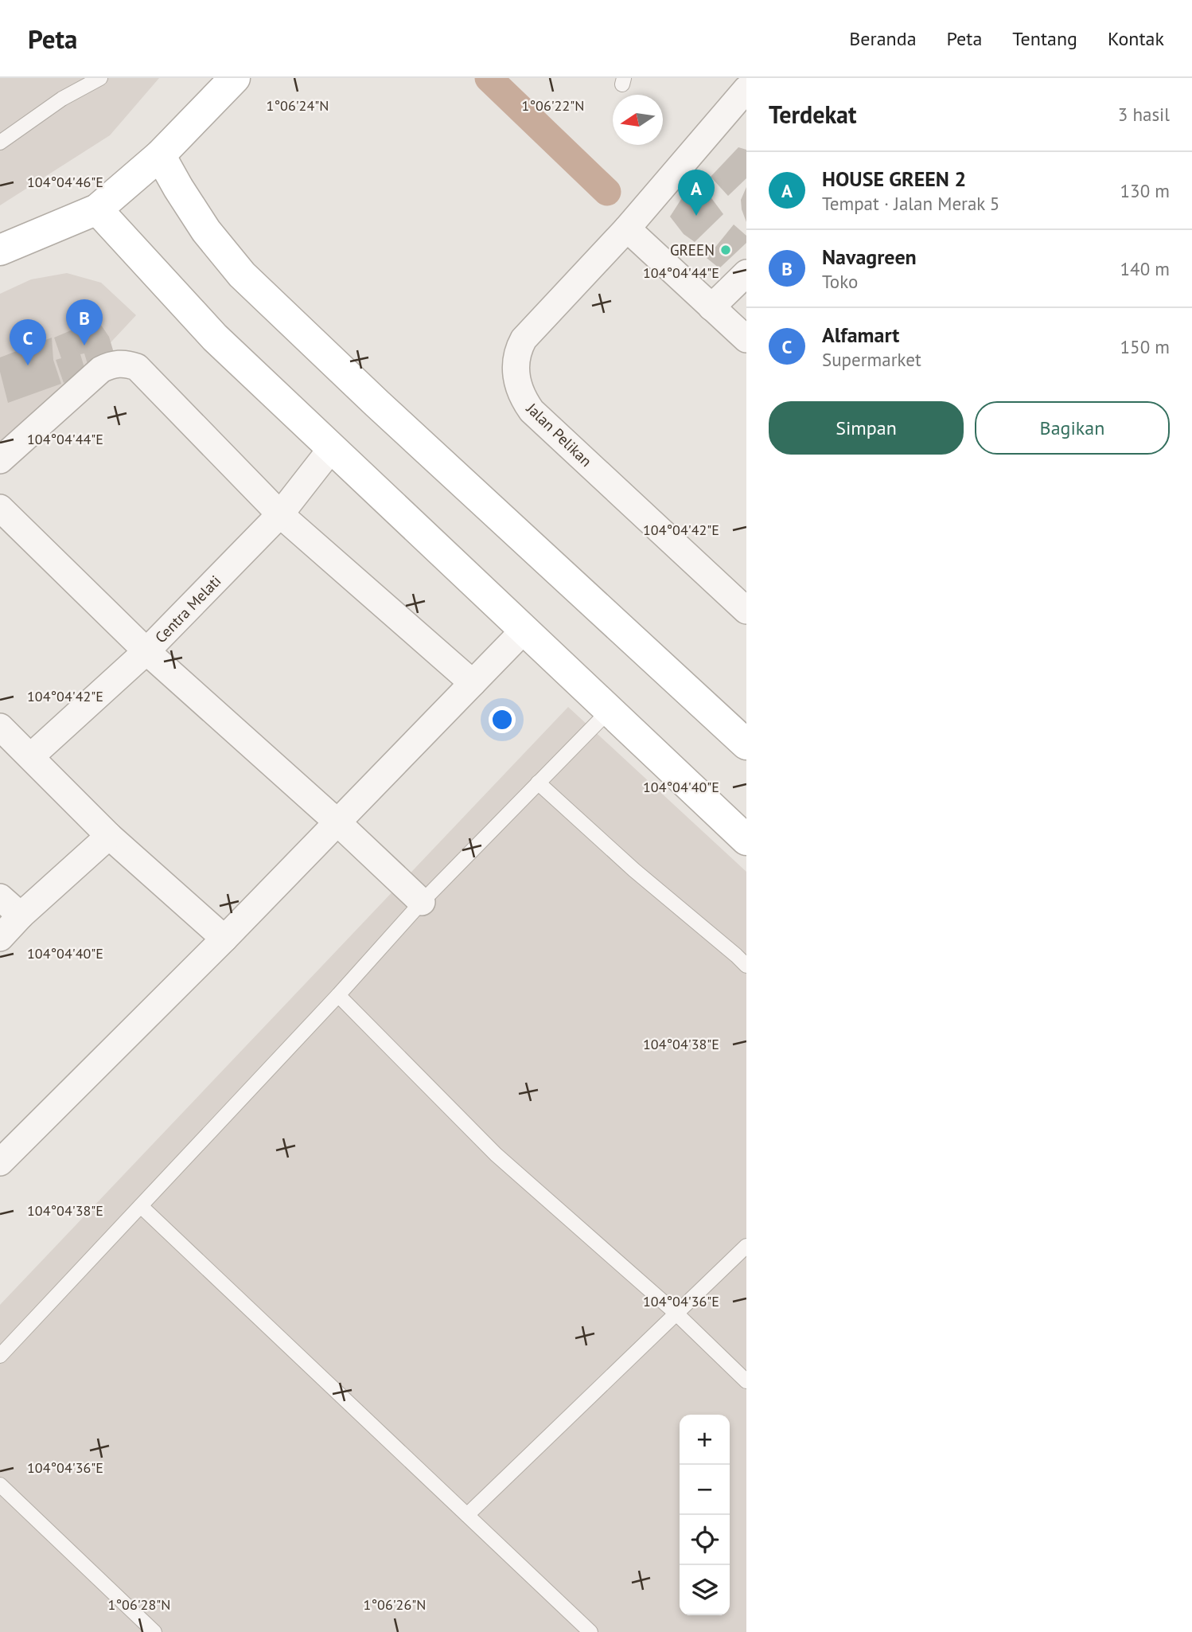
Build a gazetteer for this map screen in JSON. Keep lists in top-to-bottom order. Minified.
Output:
{"streets":{"street":["Jalan Pelikan","Centra Melati"]},"places":["GREEN"],"north":"left","page":{"header":"Peta","nav":["Beranda","Peta","Tentang","Kontak"],"heading":["Terdekat","3 hasil"],"list":[{"mark":"A","name":"HOUSE GREEN 2","note":"Tempat · Jalan Merak 5","value":"130 m"},{"mark":"B","name":"Navagreen","note":"Toko","value":"140 m"},{"mark":"C","name":"Alfamart","note":"Supermarket","value":"150 m"}],"pins":["A","B","C"],"buttons":["Simpan","Bagikan"],"map_buttons":["+","−"]},"coordinates":["1°06'24\"N","1°06'22\"N","104°04'46\"E","104°04'44\"E","104°04'42\"E","104°04'40\"E","104°04'38\"E","104°04'36\"E","1°06'28\"N","1°06'26\"N"]}
